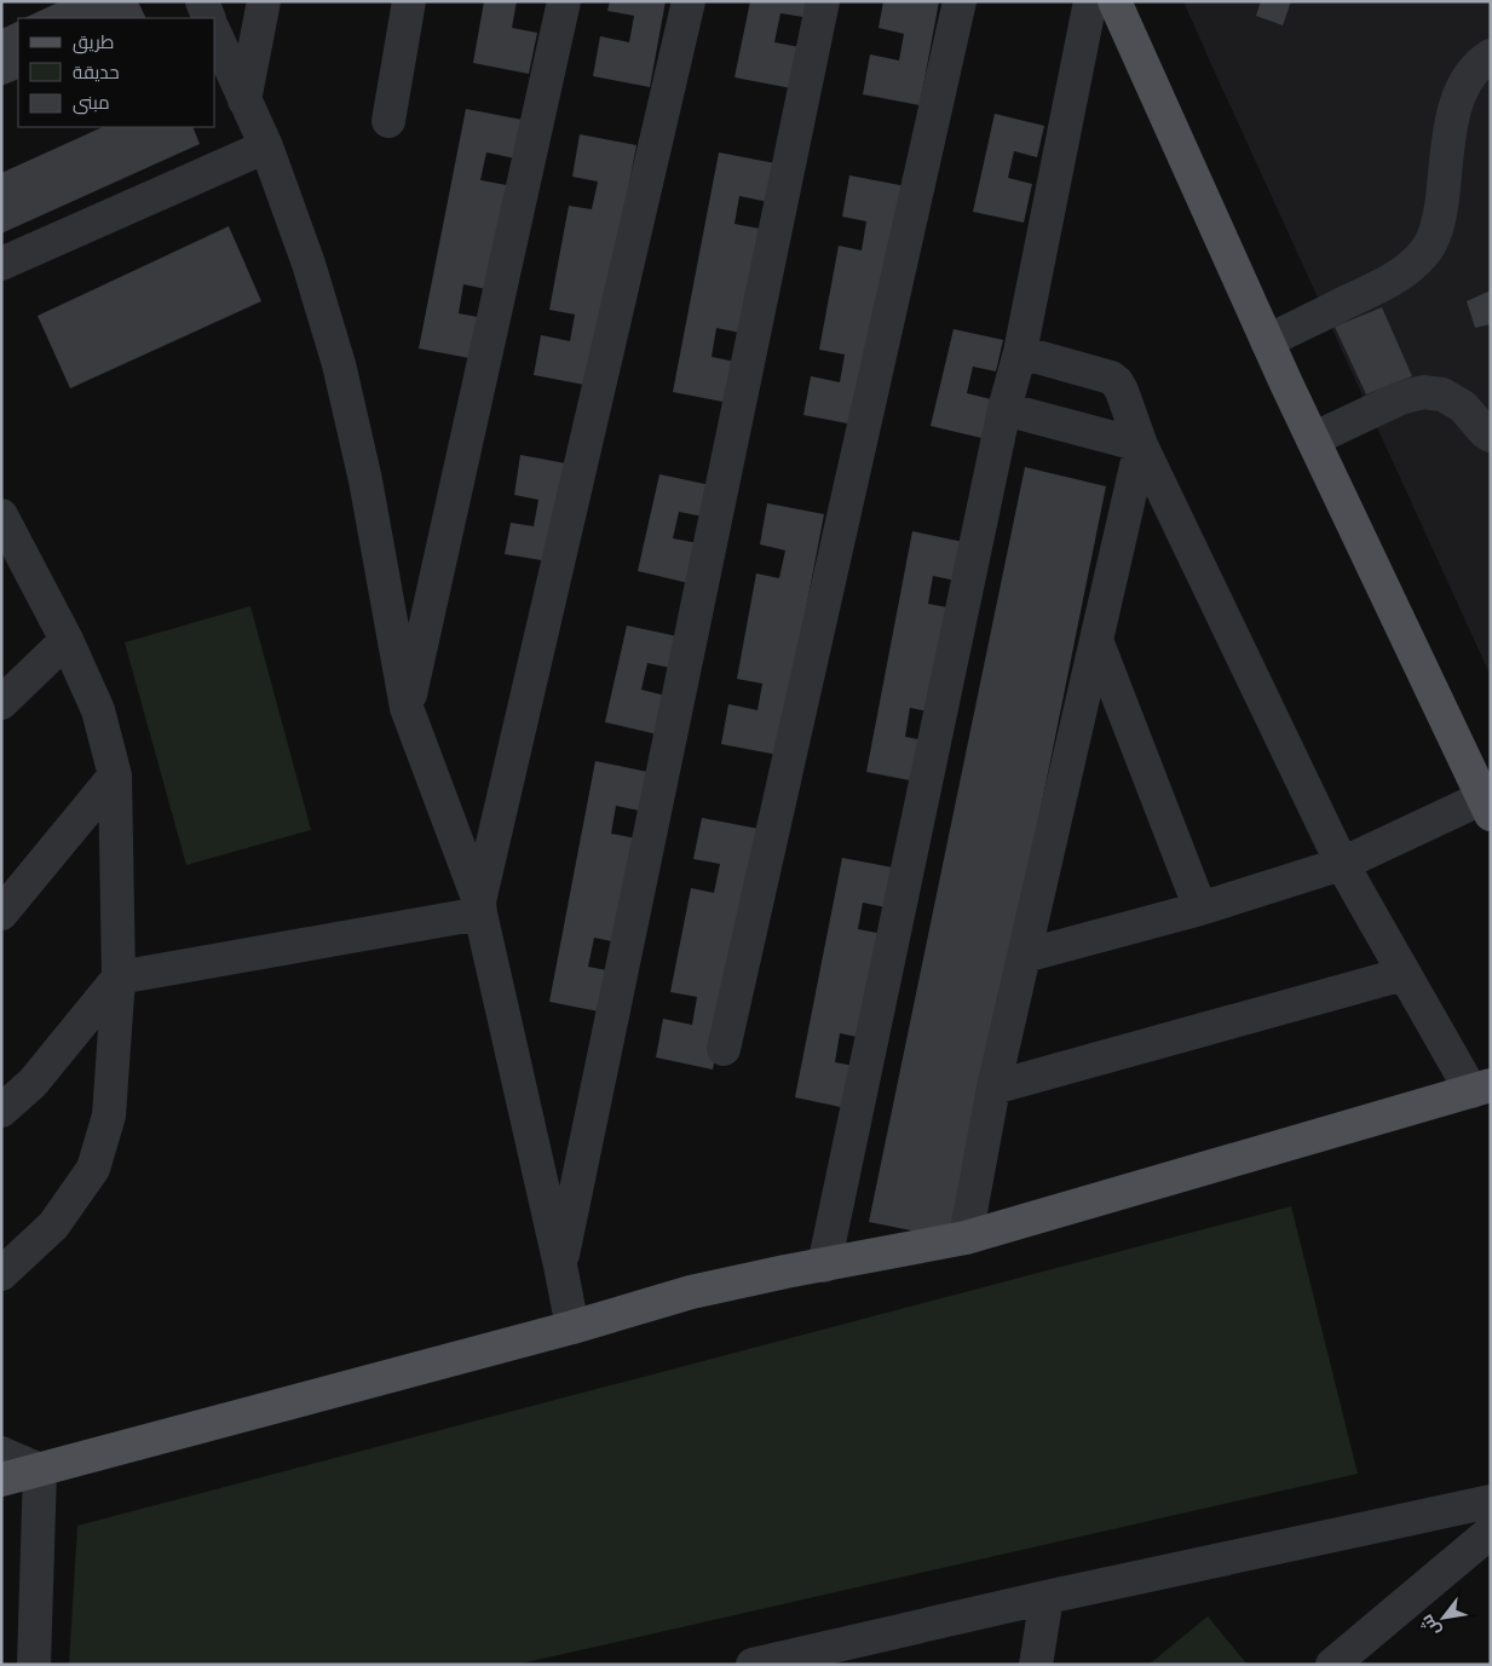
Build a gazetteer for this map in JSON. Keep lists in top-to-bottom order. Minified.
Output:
{"legend":["طريق","حديقة","مبنى"],"north":"bottom left"}
